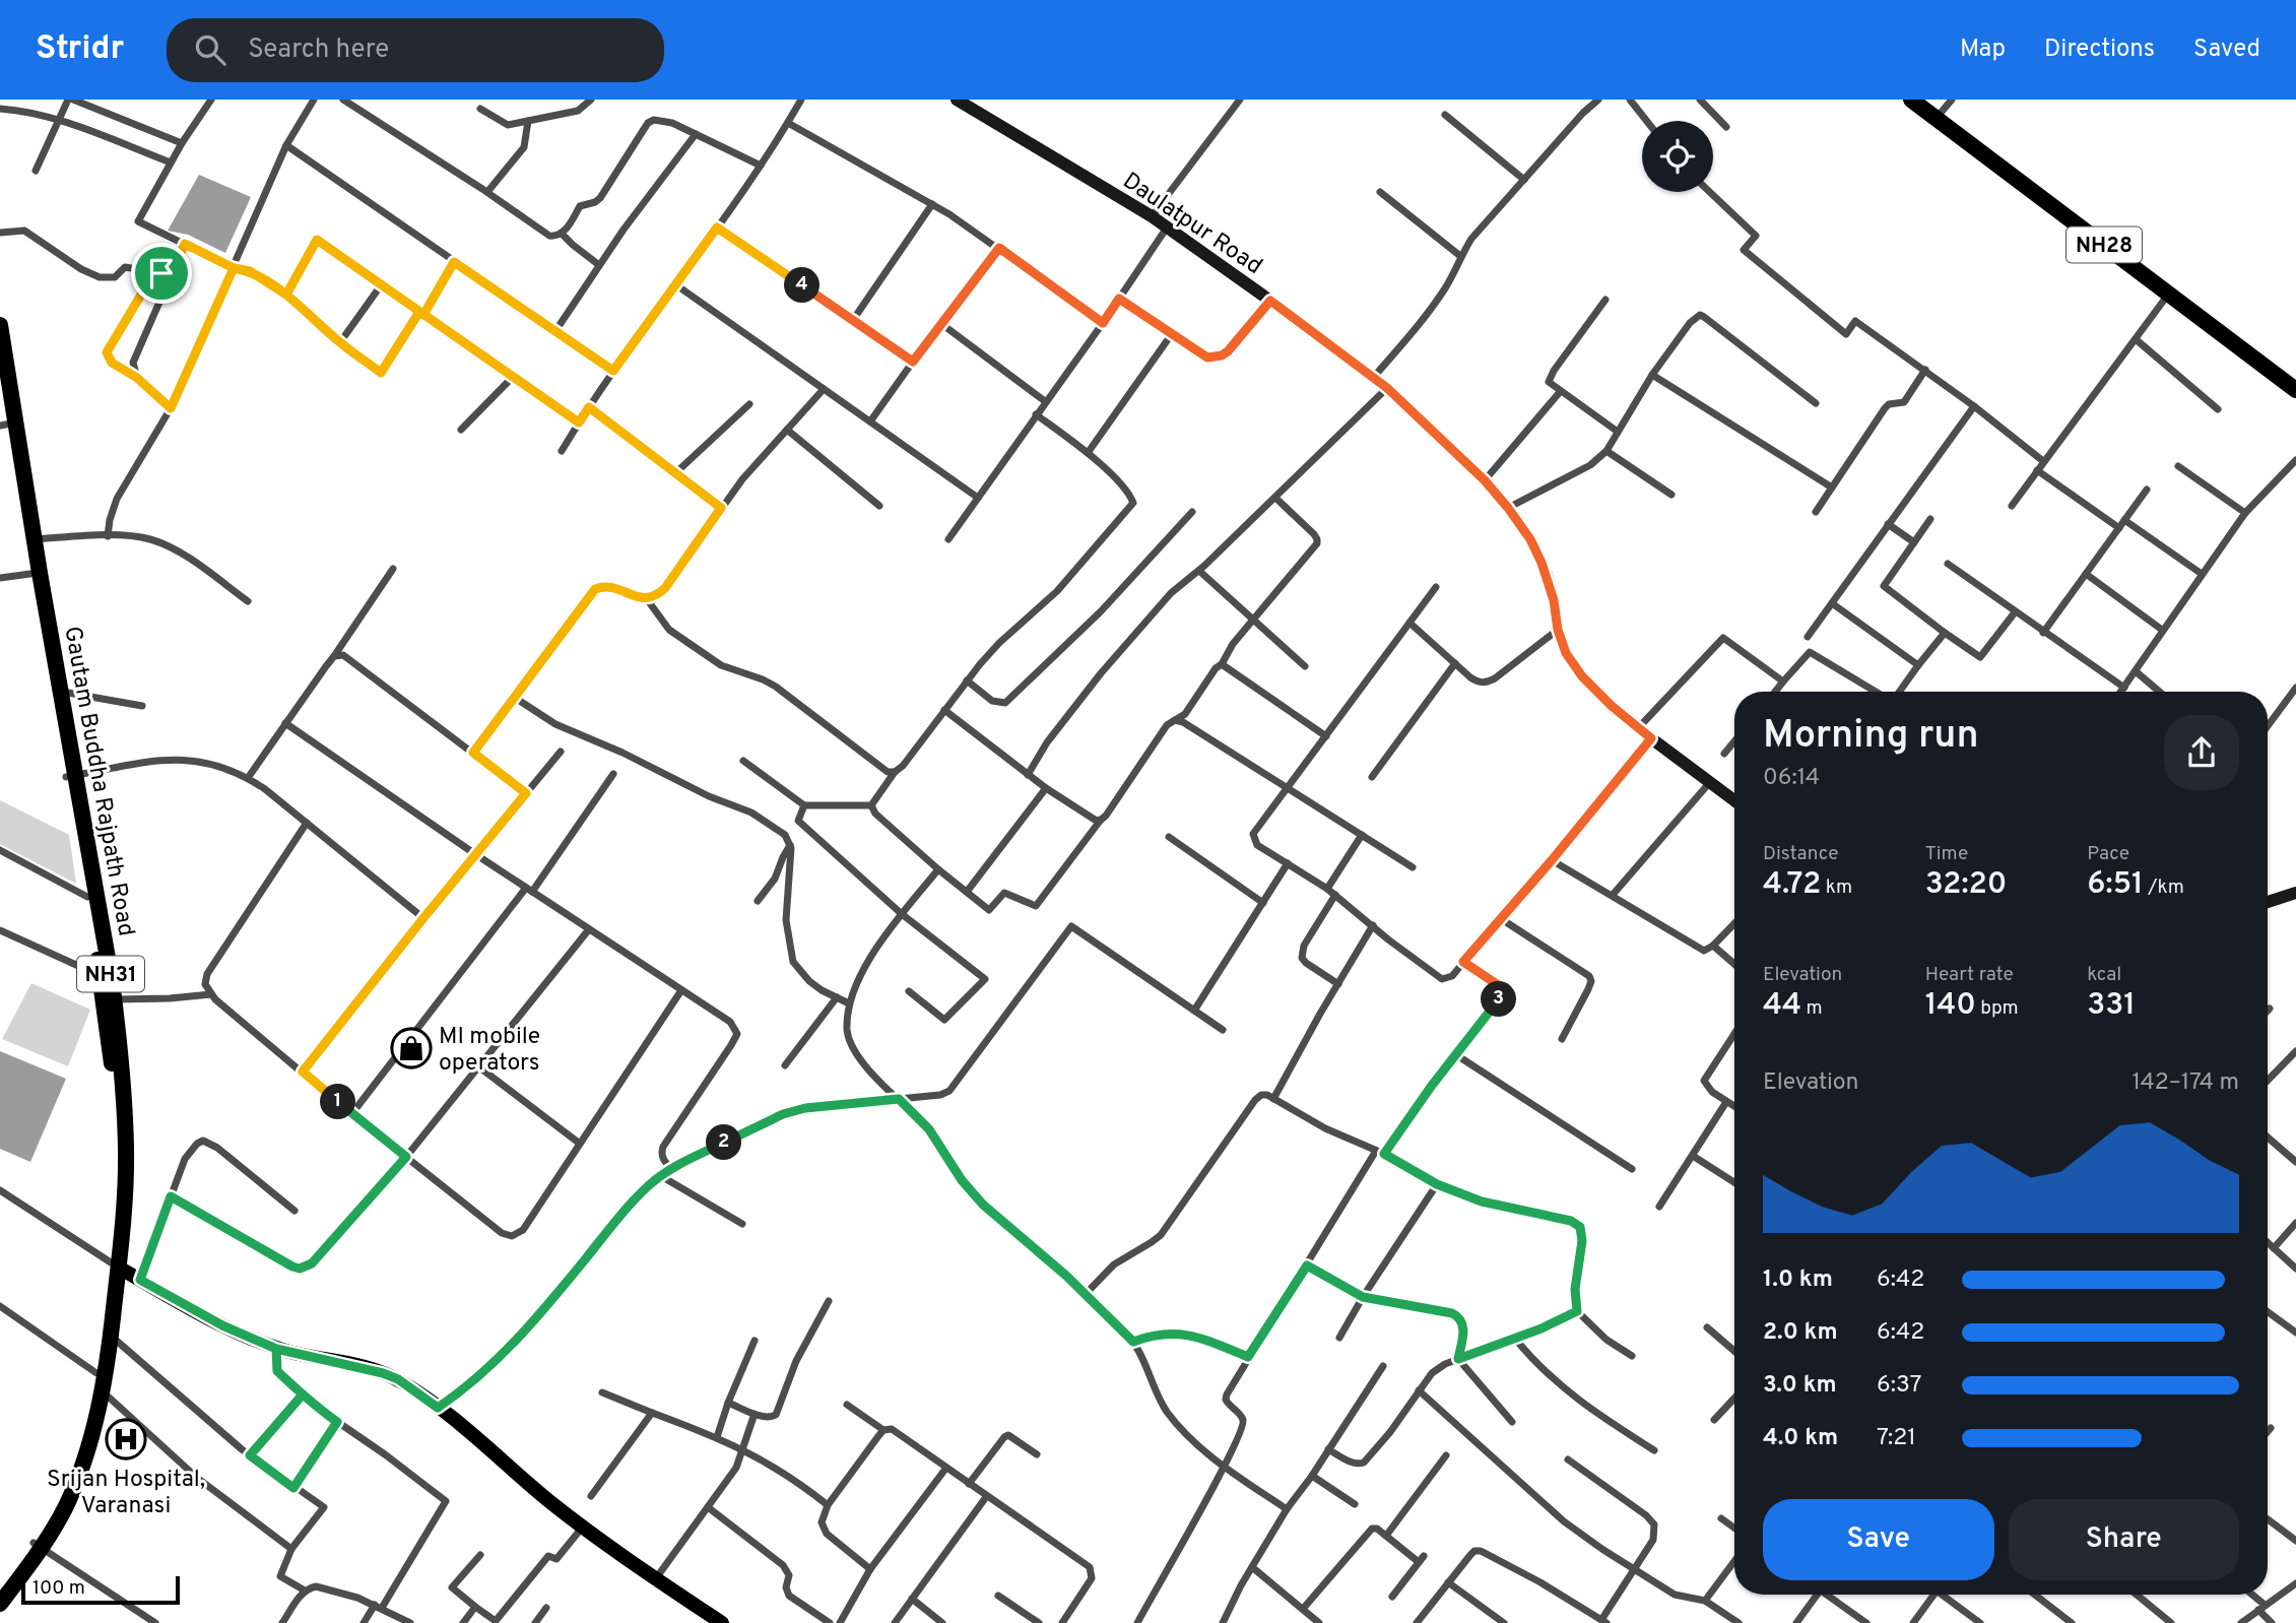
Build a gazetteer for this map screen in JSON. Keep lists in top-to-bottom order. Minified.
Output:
{"streets":{"highway":["NH28","Gautam Buddha Rajpath Road","NH31"],"street":["Daulatpur Road"]},"crossings":[["Gautam Buddha Rajpath Road","NH31"]],"places":{"shop":["MI mobile operators"],"hospital":["Srijan Hospital, Varanasi"]},"scale_bar":"100 m","page":{"header":"Stridr","search":"Search here","nav":["Map","Directions","Saved"],"pins":["4","3","1","2"],"heading":["Morning run","06:14"],"stats":[["Distance","4.72 km"],["Time","32:20"],["Pace","6:51 /km"],["Elevation","44 m"],["Heart rate","140 bpm"],["kcal","331"]],"chart":["Elevation","142–174 m"],"list":[{"name":"1.0 km","note":"6:42"},{"name":"2.0 km","note":"6:42"},{"name":"3.0 km","note":"6:37"},{"name":"4.0 km","note":"7:21"}],"buttons":["Save","Share"],"scale":"100 m"}}
